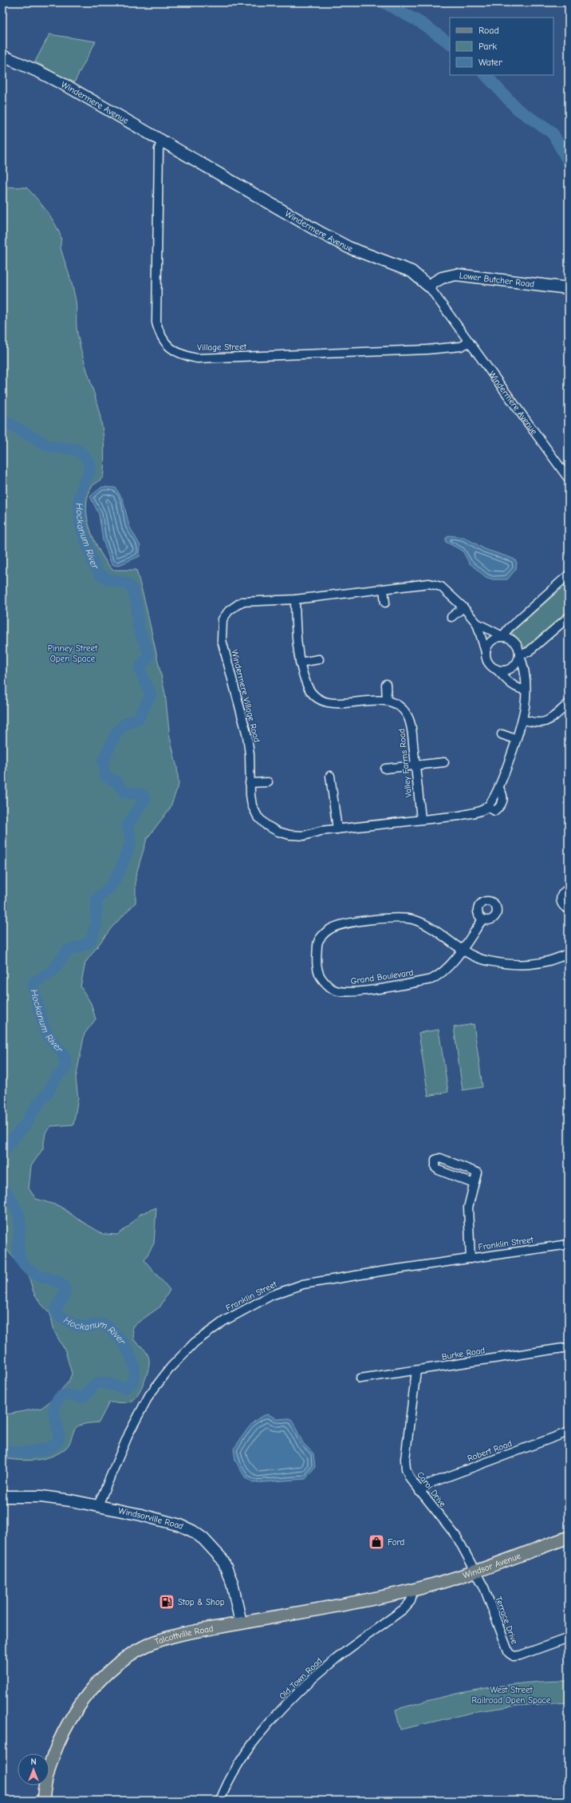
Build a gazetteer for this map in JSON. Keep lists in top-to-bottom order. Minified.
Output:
{"streets":{"main road":["Windsor Avenue","Talcottville Road"],"street":["Windermere Avenue","Lower Butcher Road","Village Street","Windermere Village Road","Valley Farms Road","Grand Boulevard","Franklin Street","Burke Road","Robert Road","Carol Drive","Windsorville Road","Terrace Drive","Old Town Road"]},"crossings":[["Windermere Avenue","Lower Butcher Road"],["Windermere Avenue","Village Street"],["Windermere Village Road","Valley Farms Road"],["Franklin Street","Windsorville Road"],["Burke Road","Carol Drive"],["Robert Road","Carol Drive"],["Carol Drive","Windsor Avenue"],["Carol Drive","Terrace Drive"],["Windsorville Road","Talcottville Road"],["Windsor Avenue","Terrace Drive"],["Windsor Avenue","Talcottville Road"],["Windsor Avenue","Old Town Road"],["Talcottville Road","Old Town Road"]],"water":["Hockanum River"],"parks":["Pinney Street Open Space","West Street Railroad Open Space"],"places":{"shop":["Ford"],"fuel station":["Stop & Shop"]},"legend":["Road","Park","Water"],"north":"top"}
